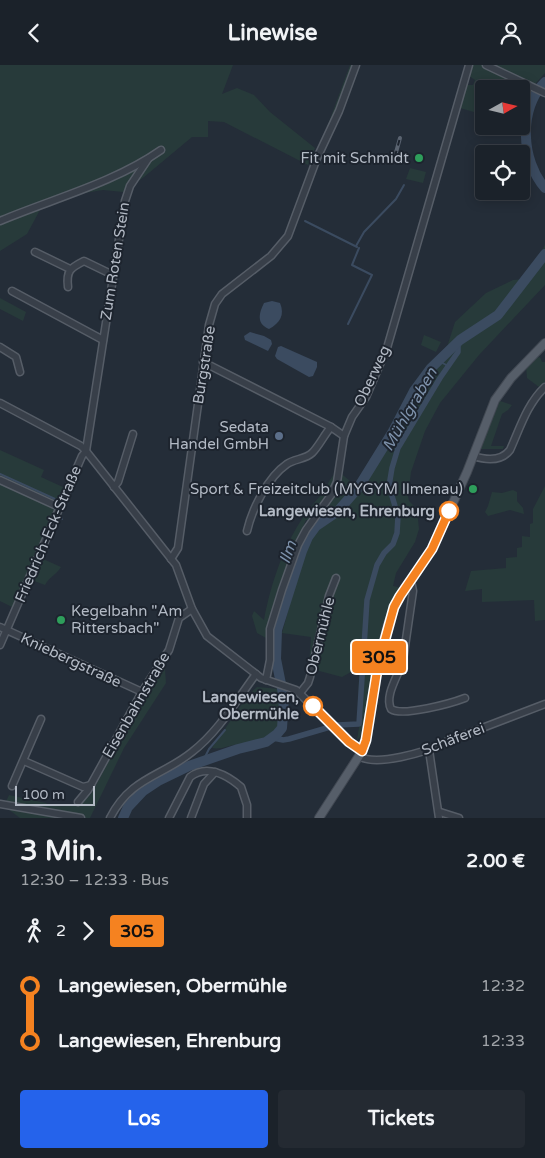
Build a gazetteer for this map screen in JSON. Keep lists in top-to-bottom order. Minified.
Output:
{"streets":{"street":["Zum Roten Stein","Burgstraße","Oberweg","Friedrich-Eck-Straße","Obermühle","Kniebergstraße","Eisenbahnstraße","Schäferei"]},"crossings":[["Zum Roten Stein","Friedrich-Eck-Straße"],["Zum Roten Stein","Obermühle"],["Burgstraße","Obermühle"],["Oberweg","Obermühle"],["Friedrich-Eck-Straße","Obermühle"],["Friedrich-Eck-Straße","Kniebergstraße"],["Obermühle","Eisenbahnstraße"],["Obermühle","Schäferei"],["Kniebergstraße","Eisenbahnstraße"]],"water":["Mühlgraben","Ilm"],"places":["Fit mit Schmidt","Sedata Handel GmbH","Sport & Freizeitclub (MYGYM Ilmenau)","Langewiesen, Ehrenburg","Kegelbahn \"Am Rittersbach\"","Langewiesen, Obermühle"],"lines":["bus line 305"],"scale_bar":"100 m","north":"right","page":{"header":"Linewise","on_map":"305","scale":"100 m","heading":["3 Min.","12:30 – 12:33 · Bus","2.00 €"],"legs":["2","305"],"list":[{"name":"Langewiesen, Obermühle","value":"12:32"},{"name":"Langewiesen, Ehrenburg","value":"12:33"}],"buttons":["Los","Tickets"]}}
